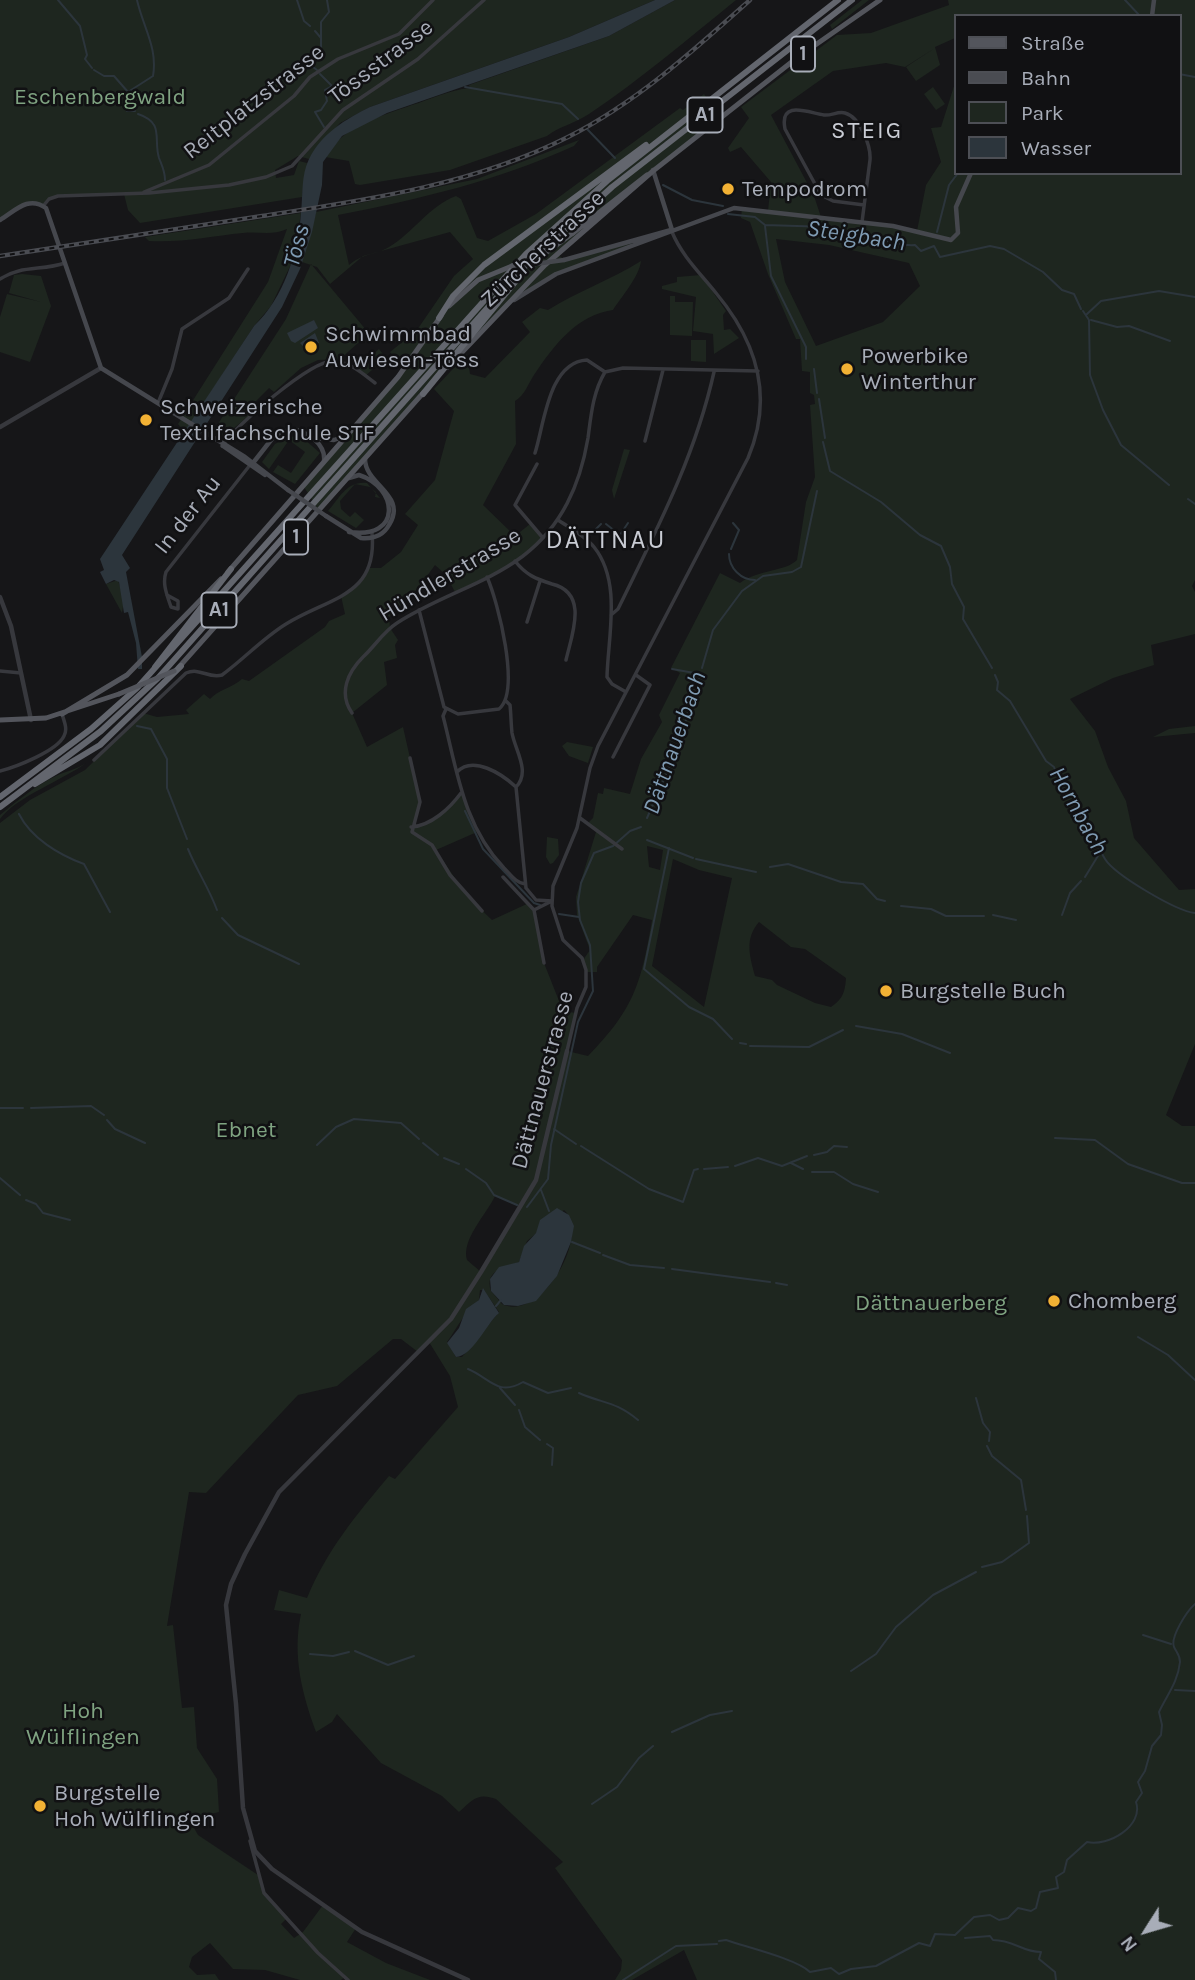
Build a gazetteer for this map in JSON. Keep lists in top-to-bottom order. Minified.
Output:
{"streets":{"highway":["A1"],"main road":["1","Zürcherstrasse"],"street":["Tössstrasse","Reitplatzstrasse","In der Au","Hündlerstrasse","Dättnauerstrasse"]},"crossings":[["Tössstrasse","Reitplatzstrasse"],["A1","Zürcherstrasse"]],"districts":["STEIG","DÄTTNAU"],"water":["Steigbach","Töss","Dättnauerbach","Hornbach"],"parks":["Eschenbergwald","Ebnet","Dättnauerberg","Hoh Wülflingen"],"places":["Tempodrom","Schwimmbad Auwiesen-Töss","Powerbike Winterthur","Schweizerische Textilfachschule STF","Burgstelle Buch","Chomberg","Burgstelle Hoh Wülflingen"],"legend":["Straße","Bahn","Park","Wasser"],"north":"bottom left"}
